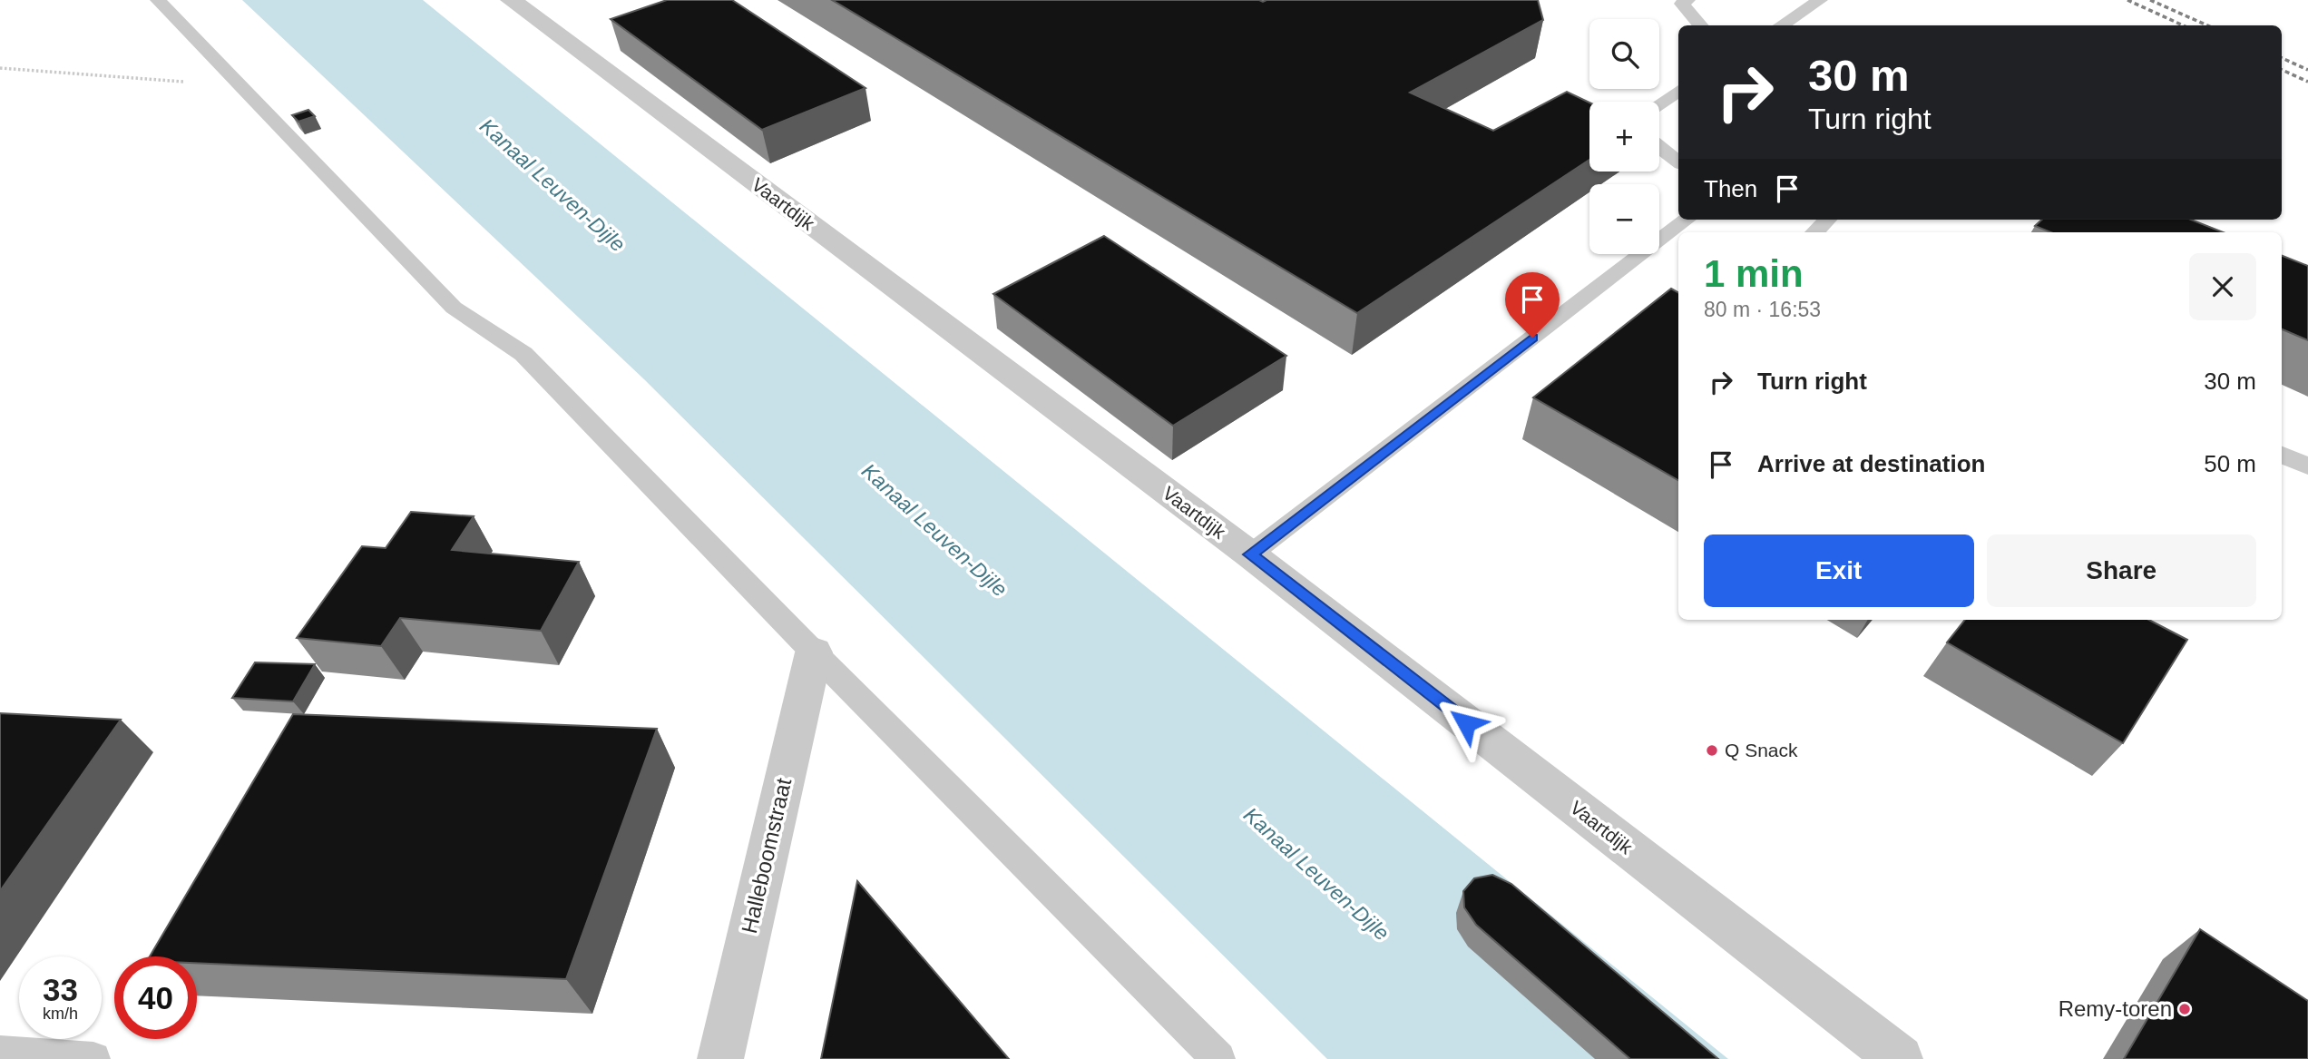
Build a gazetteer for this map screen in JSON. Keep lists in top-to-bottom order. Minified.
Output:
{"streets":{"street":["Vaartdijk","Halleboomstraat"]},"water":["Kanaal Leuven-Dijle"],"places":["Q Snack","Remy-toren"],"page":{"map_buttons":["+","−"],"turn":["30 m","Turn right"],"then":"Then","heading":["1 min","80 m · 16:53"],"list":[{"name":"Turn right","value":"30 m"},{"name":"Arrive at destination","value":"50 m"}],"buttons":["Exit","Share"],"speed":"33 km/h","limit":"40"}}
